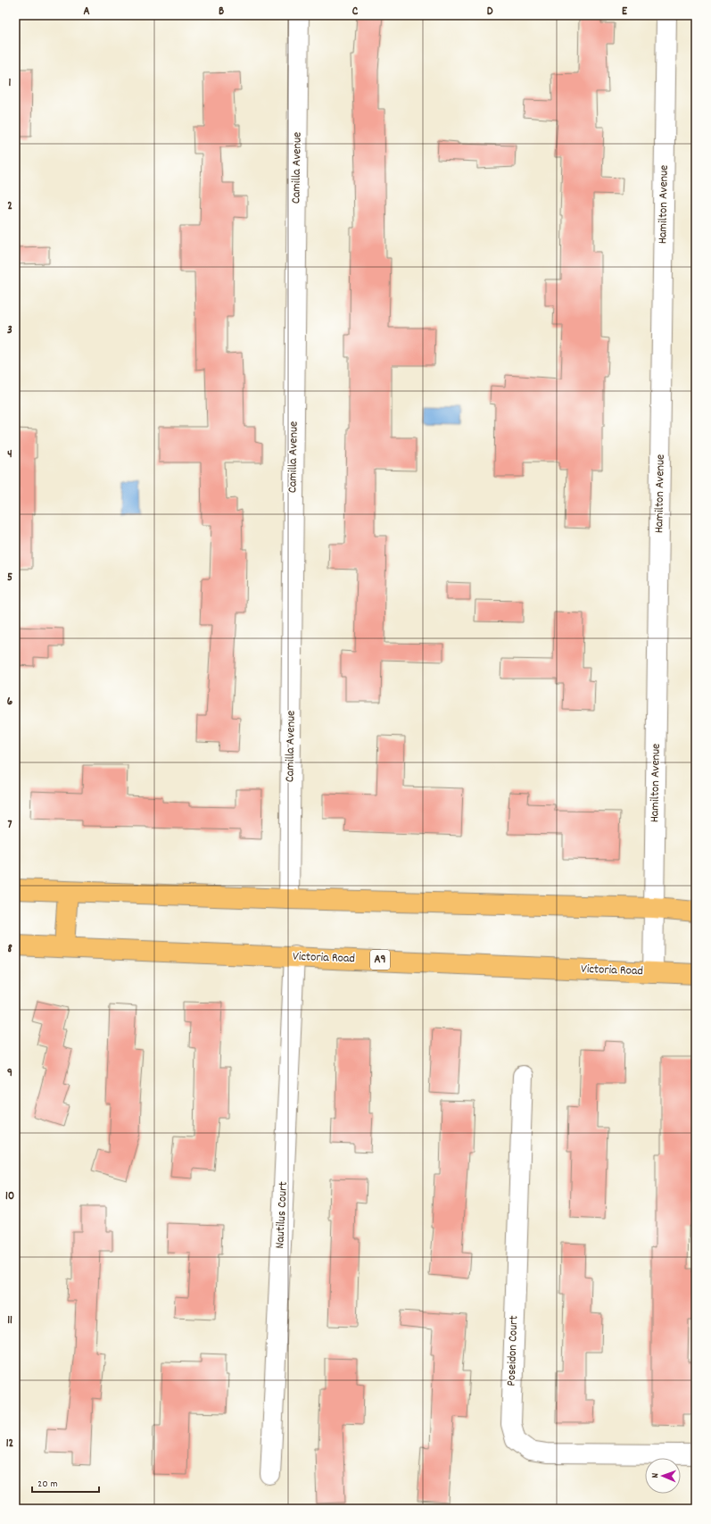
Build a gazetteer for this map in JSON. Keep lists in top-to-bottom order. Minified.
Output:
{"streets":{"highway":["Victoria Road","A9"],"street":["Camilla Avenue","Hamilton Avenue","Nautilus Court","Poseidon Court"]},"crossings":[["Hamilton Avenue","Victoria Road"],["Victoria Road","Nautilus Court"]],"scale_bar":"20 m","north":"left","grid":{"columns":["A","B","C","D","E"],"rows":["1","2","3","4","5","6","7","8","9","10","11","12"]}}
